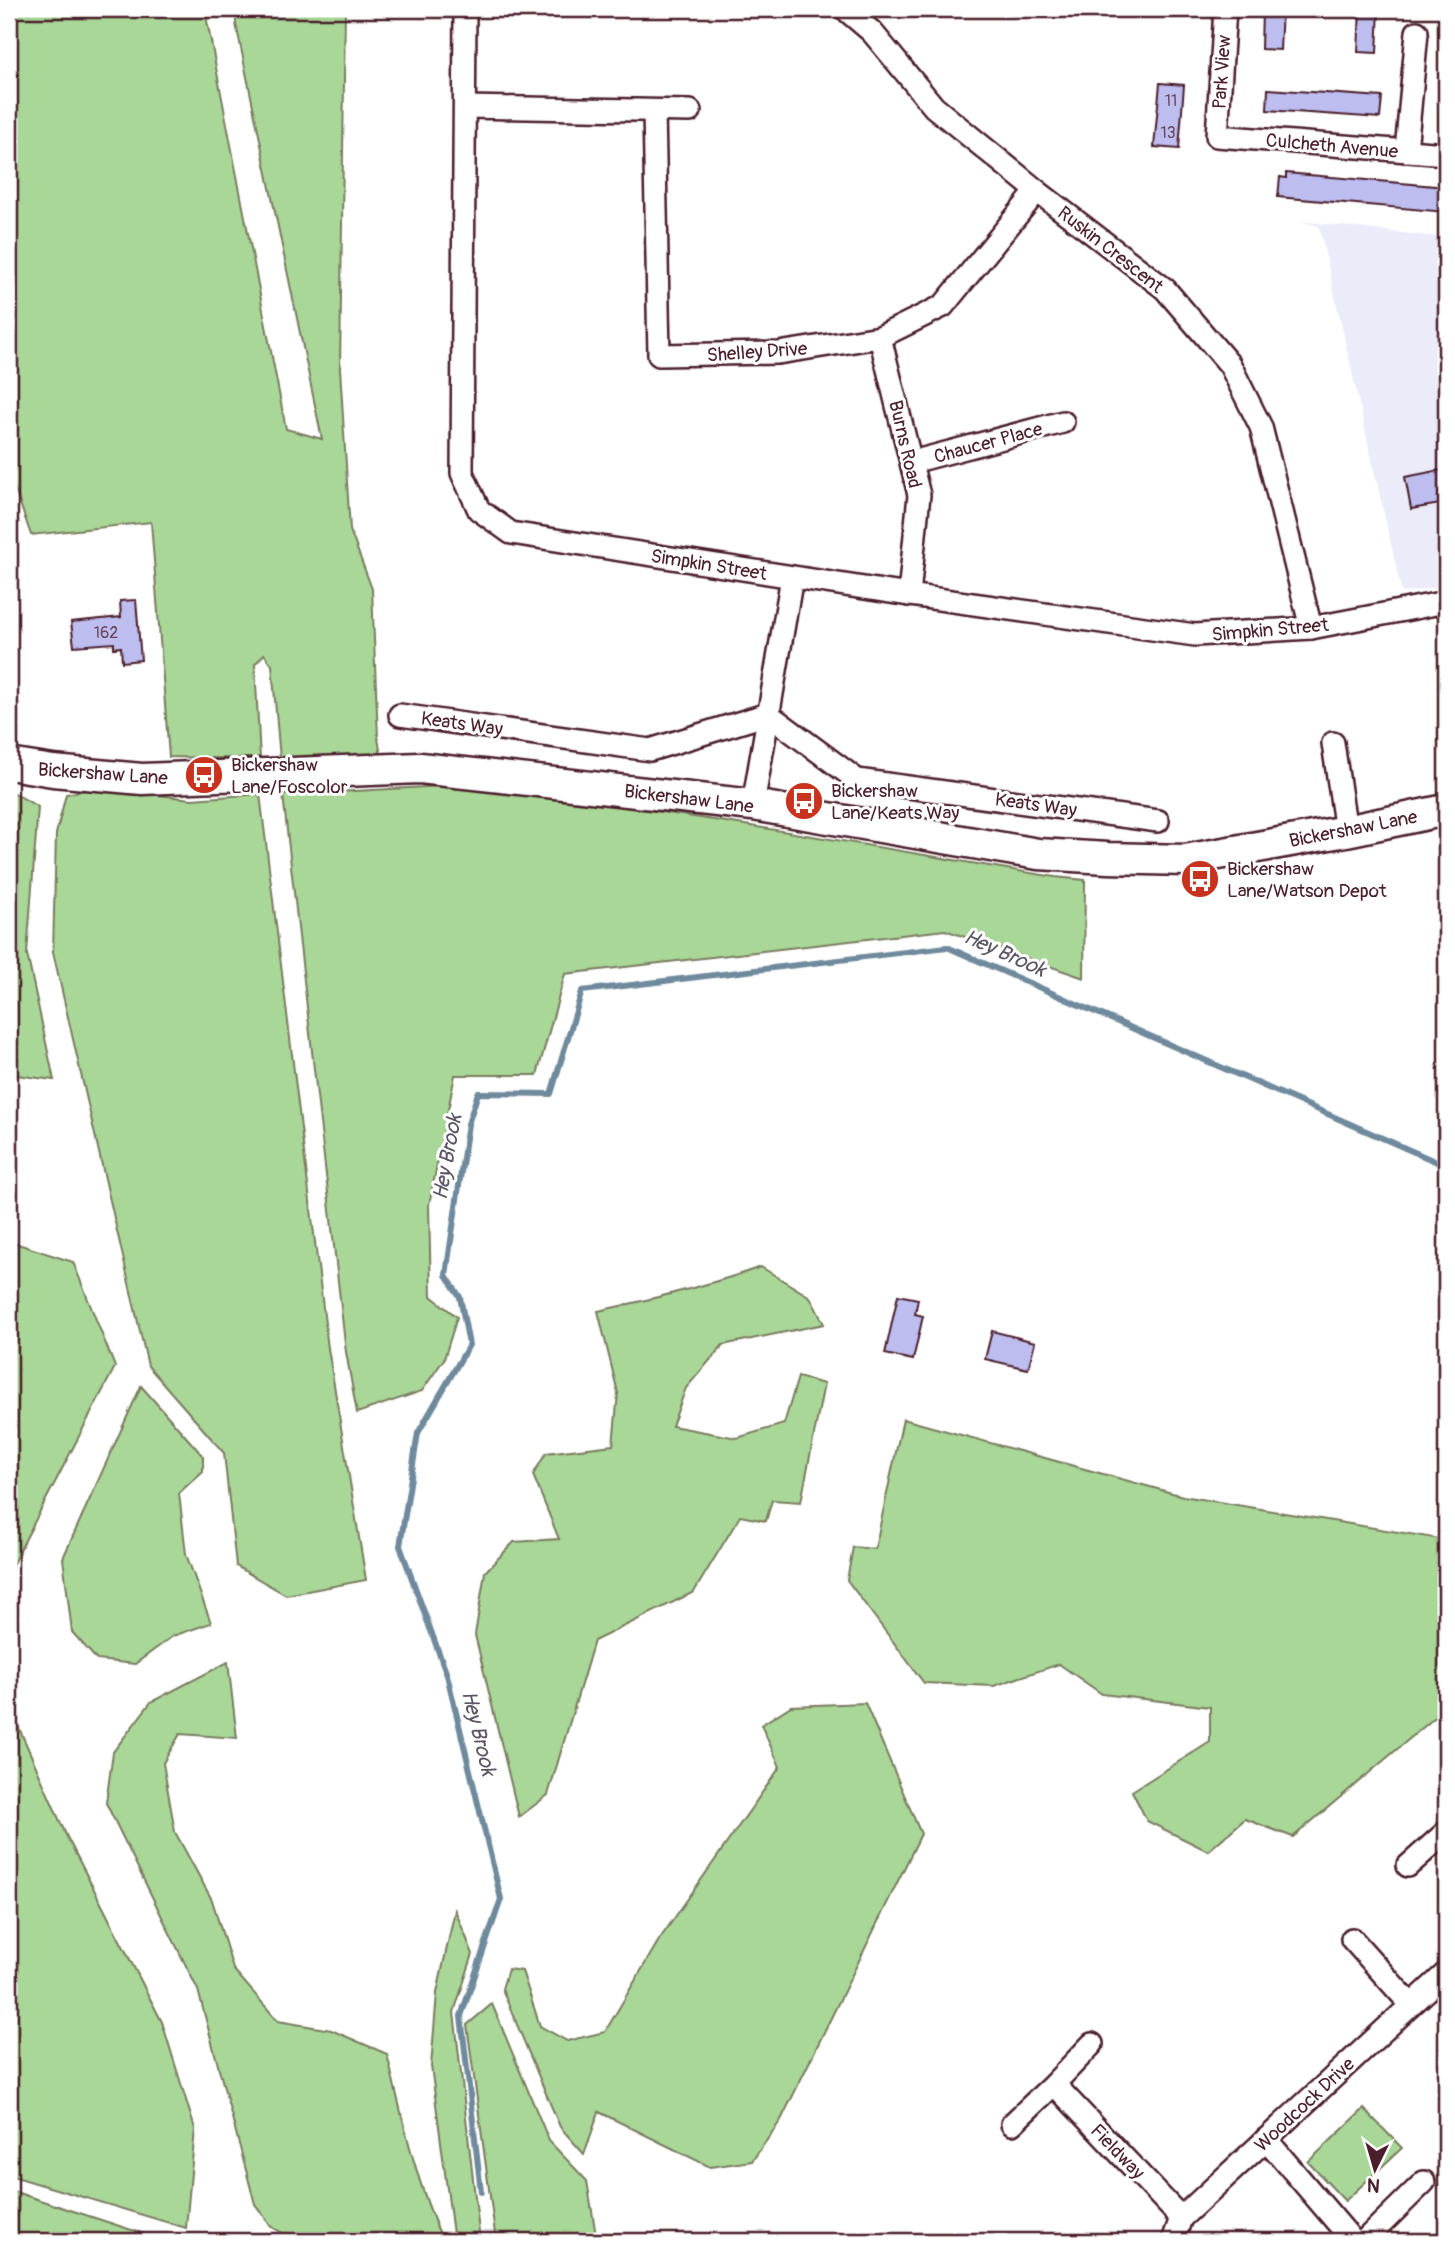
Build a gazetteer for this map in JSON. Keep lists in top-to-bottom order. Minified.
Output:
{"streets":{"main road":["Bickershaw Lane"],"street":["Park View","Culcheth Avenue","Ruskin Crescent","Shelley Drive","Chaucer Place","Burns Road","Simpkin Street","Keats Way","Woodcock Drive","Fieldway"]},"crossings":[["Park View","Culcheth Avenue"],["Ruskin Crescent","Shelley Drive"],["Ruskin Crescent","Simpkin Street"],["Shelley Drive","Burns Road"],["Chaucer Place","Burns Road"],["Burns Road","Simpkin Street"],["Woodcock Drive","Fieldway"]],"water":["Hey Brook"],"places":{"bus stop":["Bickershaw Lane/Foscolor","Bickershaw Lane/Keats Way","Bickershaw Lane/Watson Depot"]},"house_numbers":["11","13","162"],"north":"bottom"}
